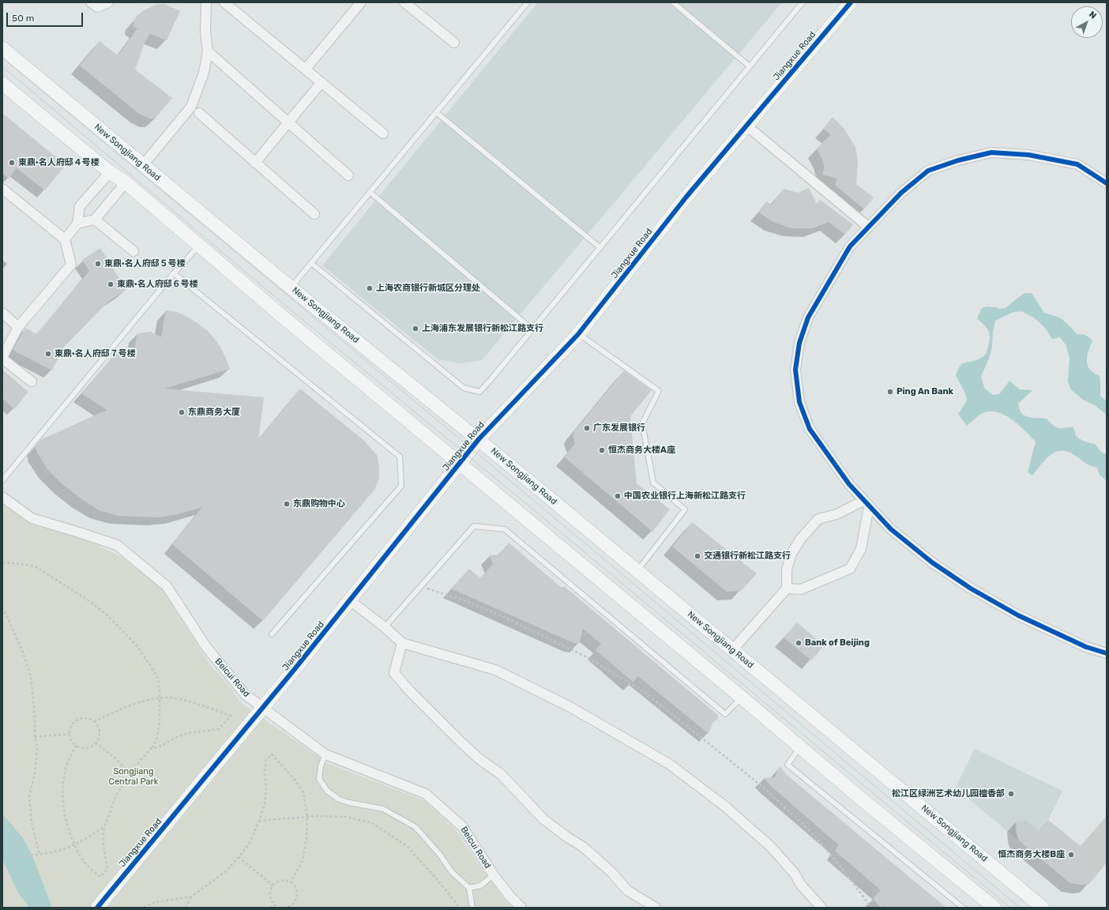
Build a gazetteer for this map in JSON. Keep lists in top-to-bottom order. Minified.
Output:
{"streets":{"main road":["Jiangxue Road","New Songjiang Road"],"street":["Beicui Road"]},"crossings":[["Jiangxue Road","New Songjiang Road"],["Jiangxue Road","Beicui Road"]],"parks":["Songjiang Central Park"],"places":["東鼎·名人府邸４号楼","東鼎·名人府邸５号楼","東鼎·名人府邸６号楼","上海农商银行新城区分理处","上海浦东发展银行新松江路支行","東鼎·名人府邸７号楼","Ping An Bank","东鼎商务大厦","广东发展银行","恒杰商务大楼A座","中国农业银行上海新松江路支行","东鼎购物中心","交通银行新松江路支行","Bank of Beijing","松江区绿洲艺术幼儿园檀香部","恒杰商务大楼B座"],"scale_bar":"50 m","north":"top right"}
